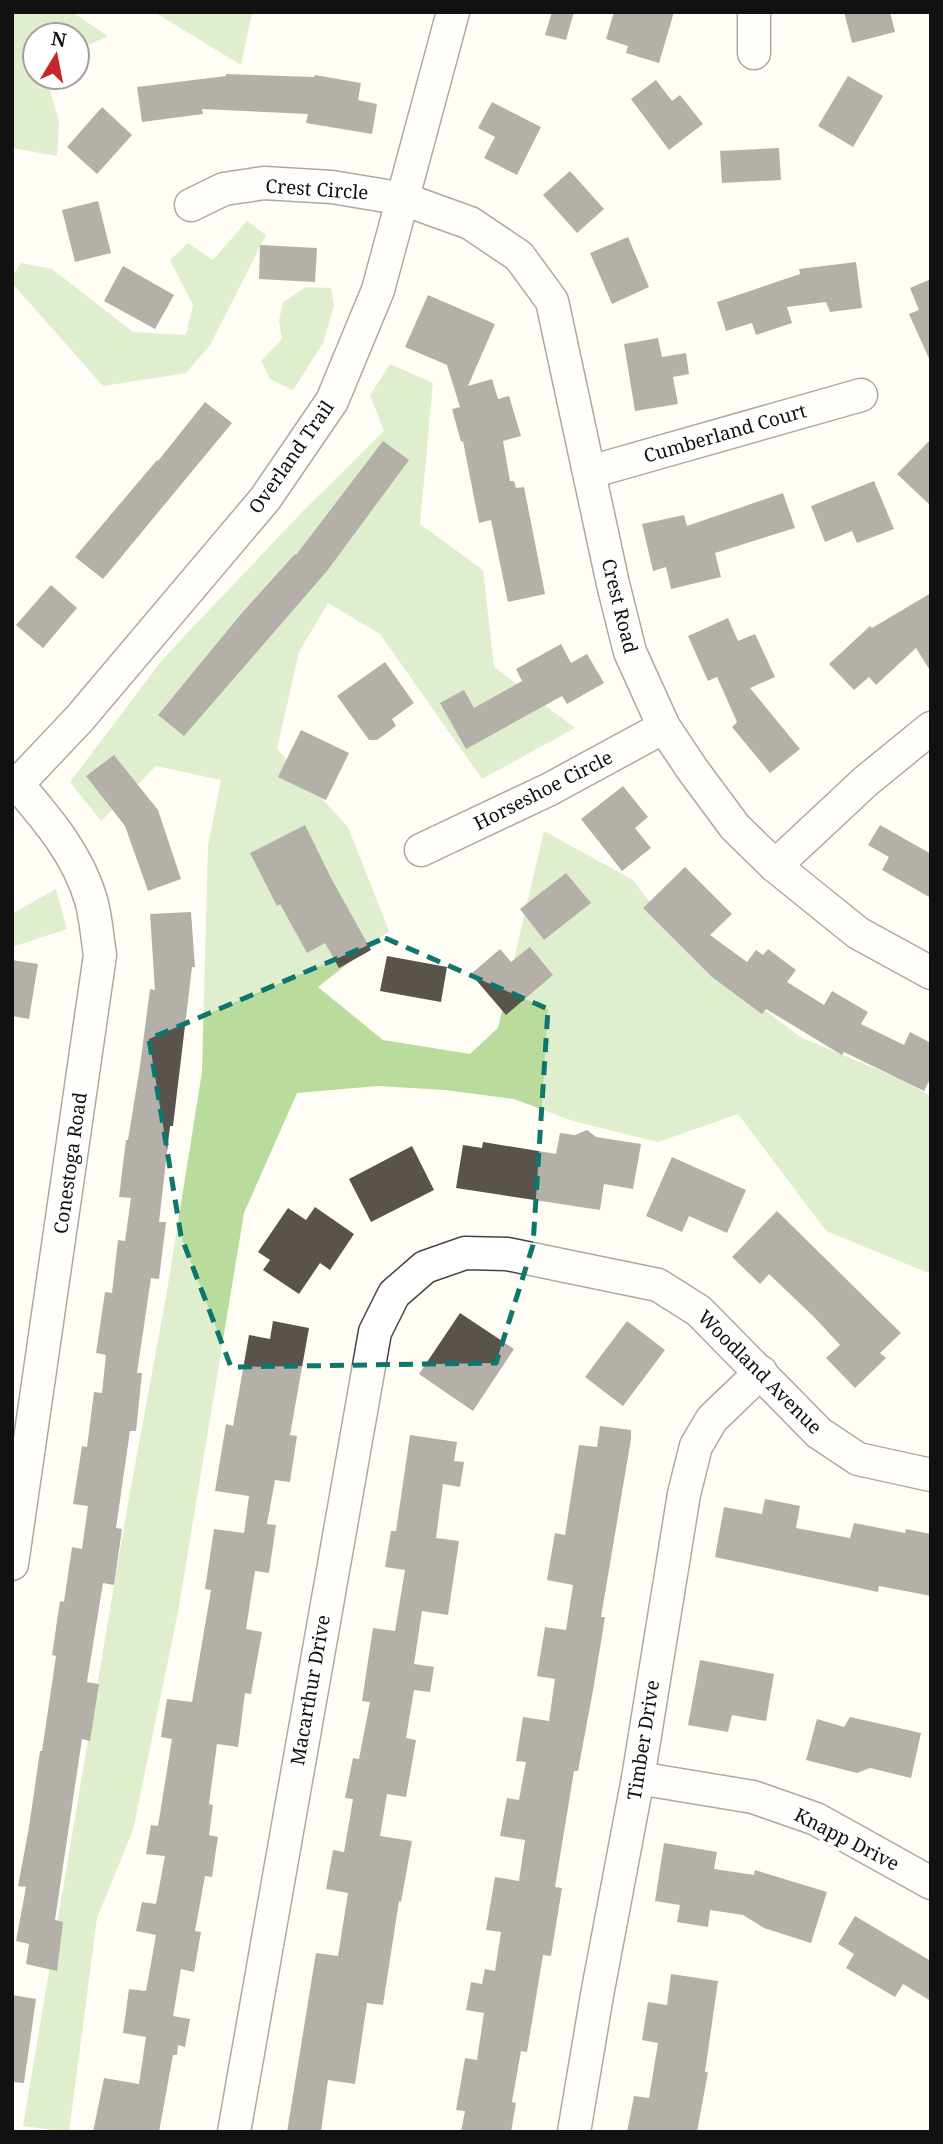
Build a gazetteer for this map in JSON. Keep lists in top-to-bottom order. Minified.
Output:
{"streets":{"street":["Crest Circle","Cumberland Court","Overland Trail","Crest Road","Horseshoe Circle","Conestoga Road","Woodland Avenue","Macarthur Drive","Timber Drive","Knapp Drive"]},"crossings":[["Crest Circle","Overland Trail"],["Crest Circle","Crest Road"],["Cumberland Court","Crest Road"],["Overland Trail","Crest Road"],["Overland Trail","Conestoga Road"],["Crest Road","Horseshoe Circle"],["Woodland Avenue","Macarthur Drive"],["Woodland Avenue","Timber Drive"],["Timber Drive","Knapp Drive"]],"north":"top"}
